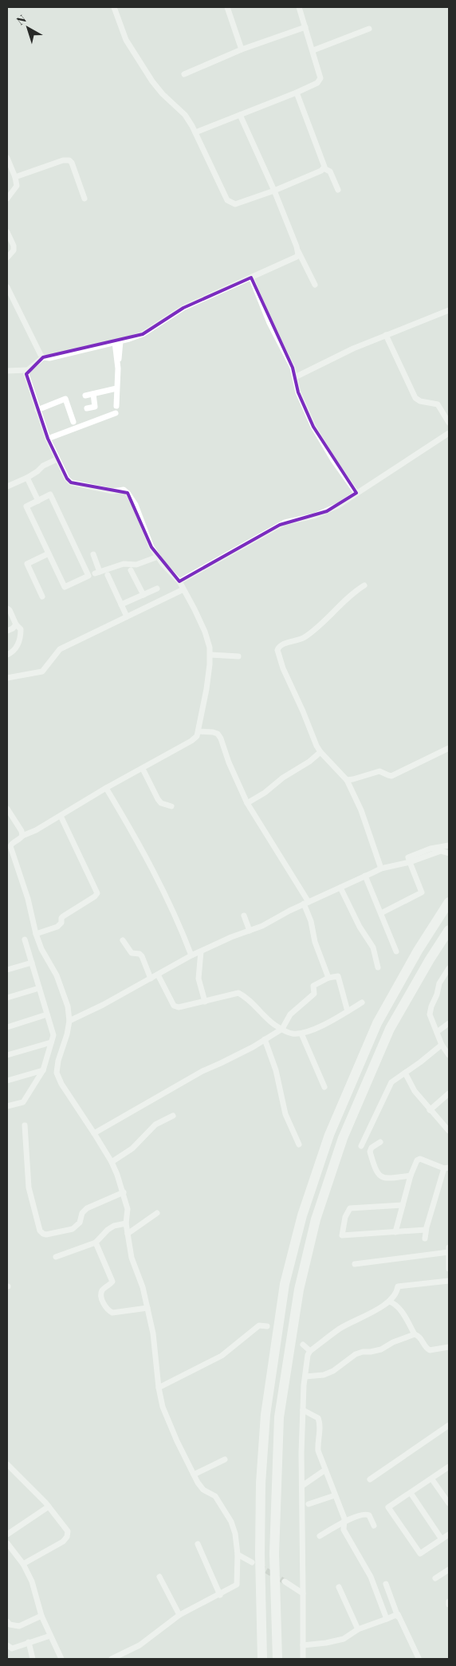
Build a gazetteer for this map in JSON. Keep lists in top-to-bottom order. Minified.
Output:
{"north":"top left"}
